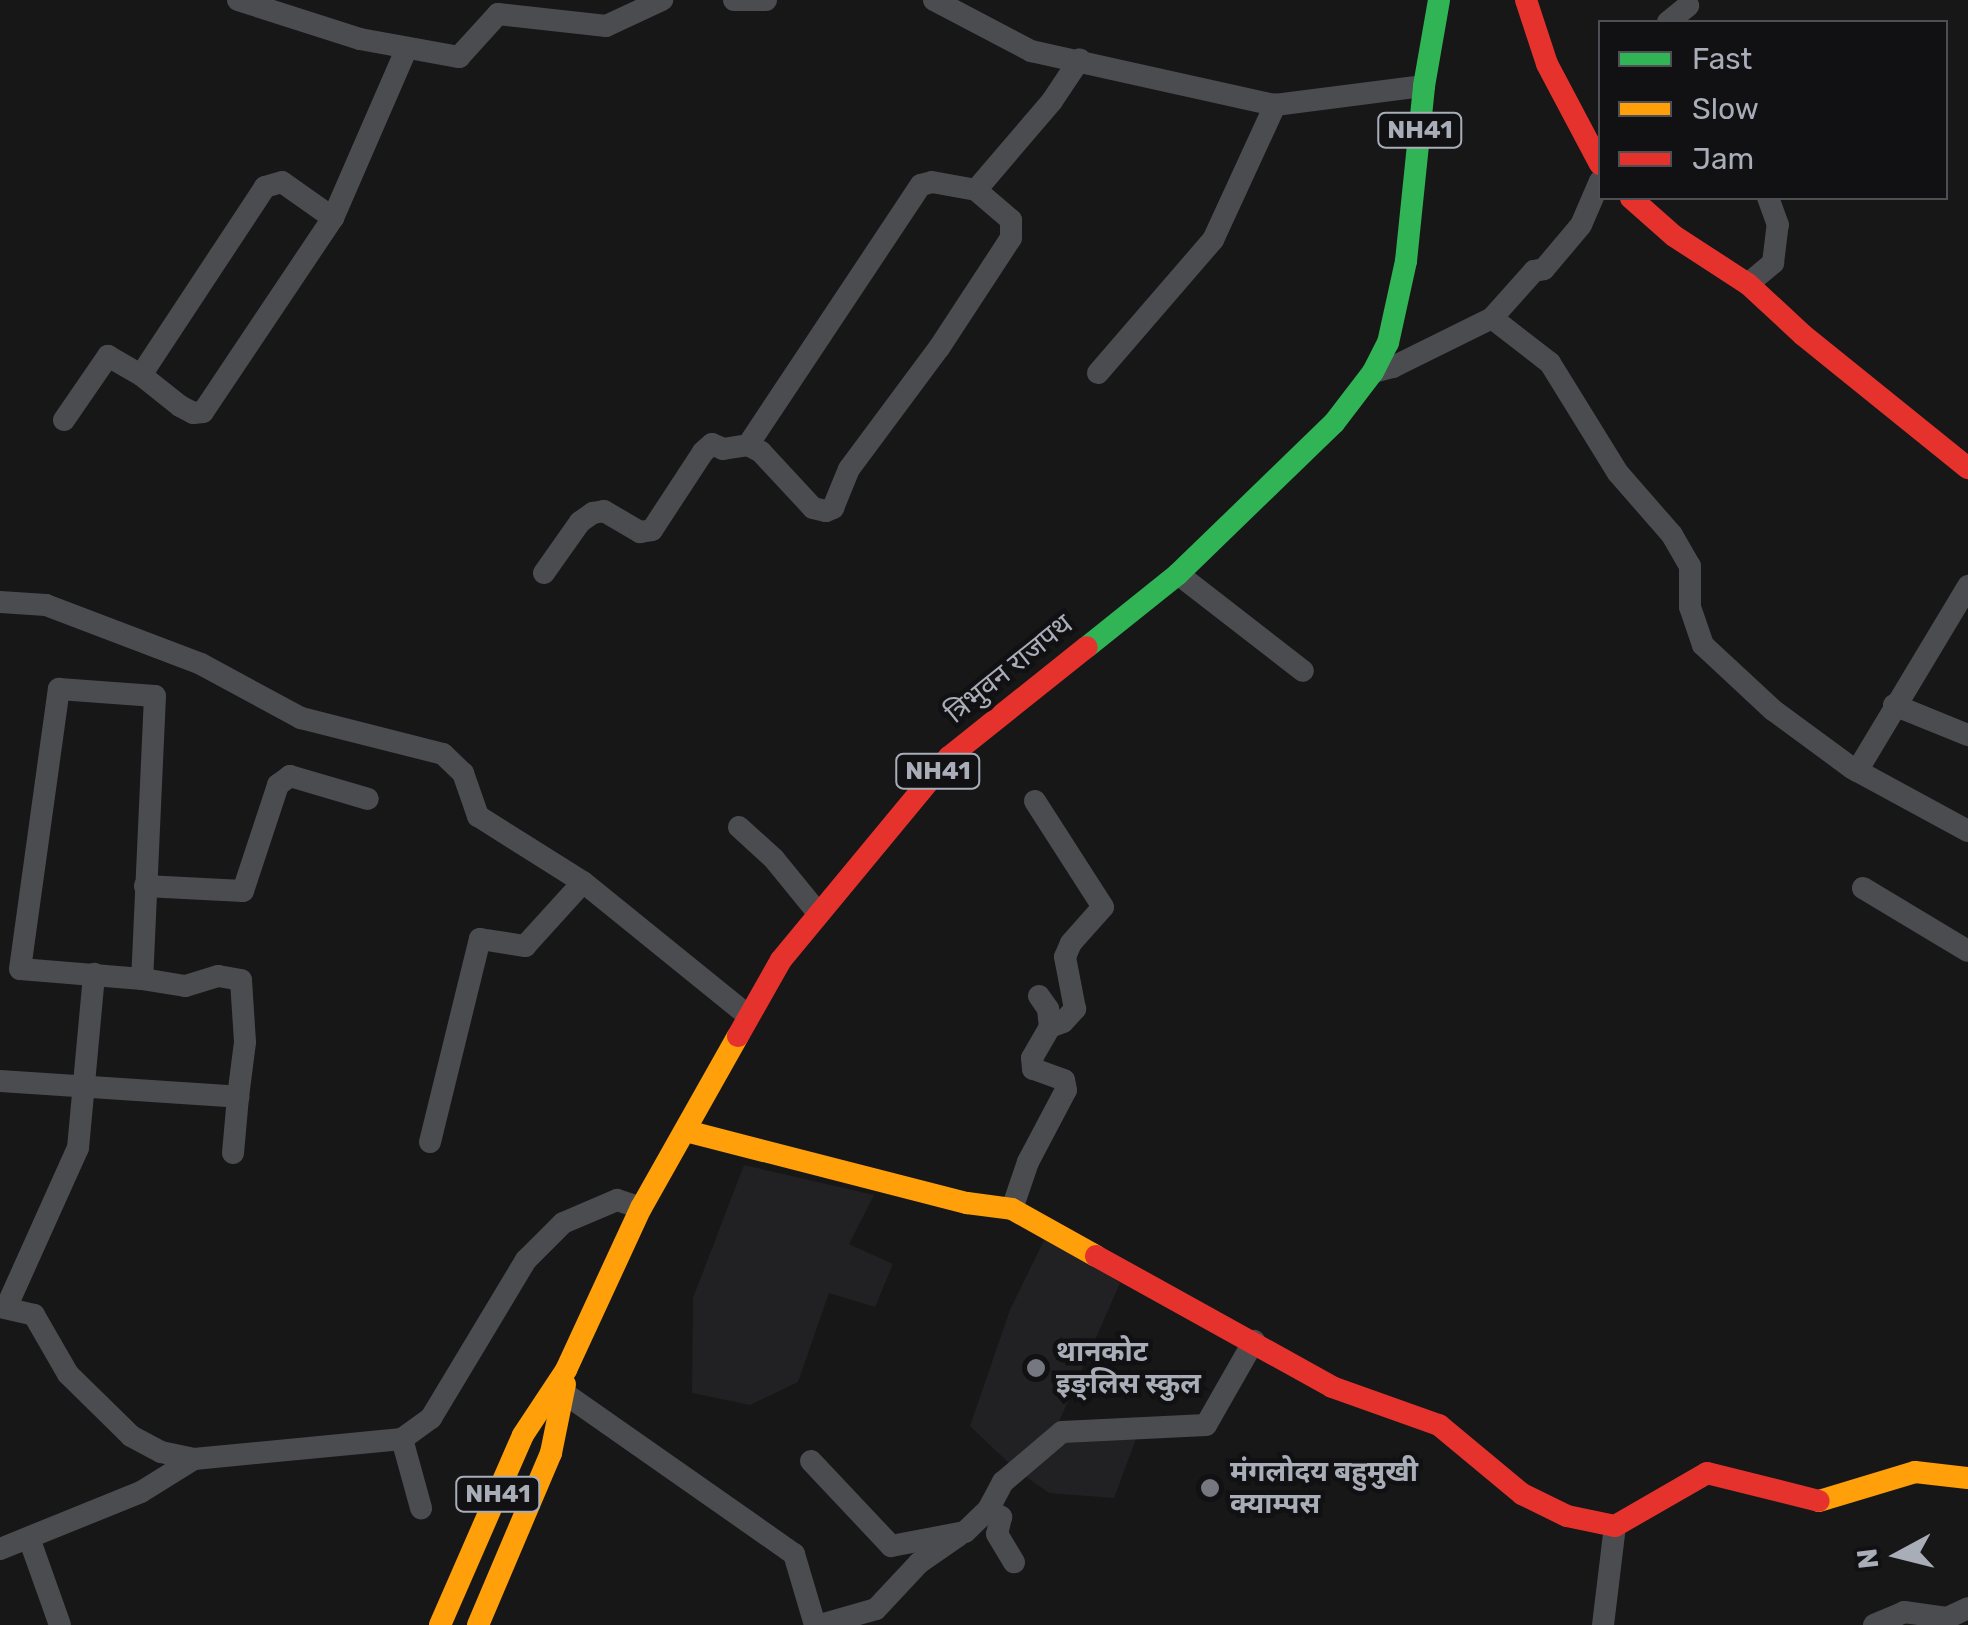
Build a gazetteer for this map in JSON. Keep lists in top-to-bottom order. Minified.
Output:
{"streets":{"main road":["NH41","त्रिभुवन राजपथ"]},"crossings":[["NH41","त्रिभुवन राजपथ"]],"places":["थानकोट इङ्लिस स्कुल","मंगलोदय बहुमुखी क्याम्पस"],"legend":["Fast","Slow","Jam"],"north":"left"}
